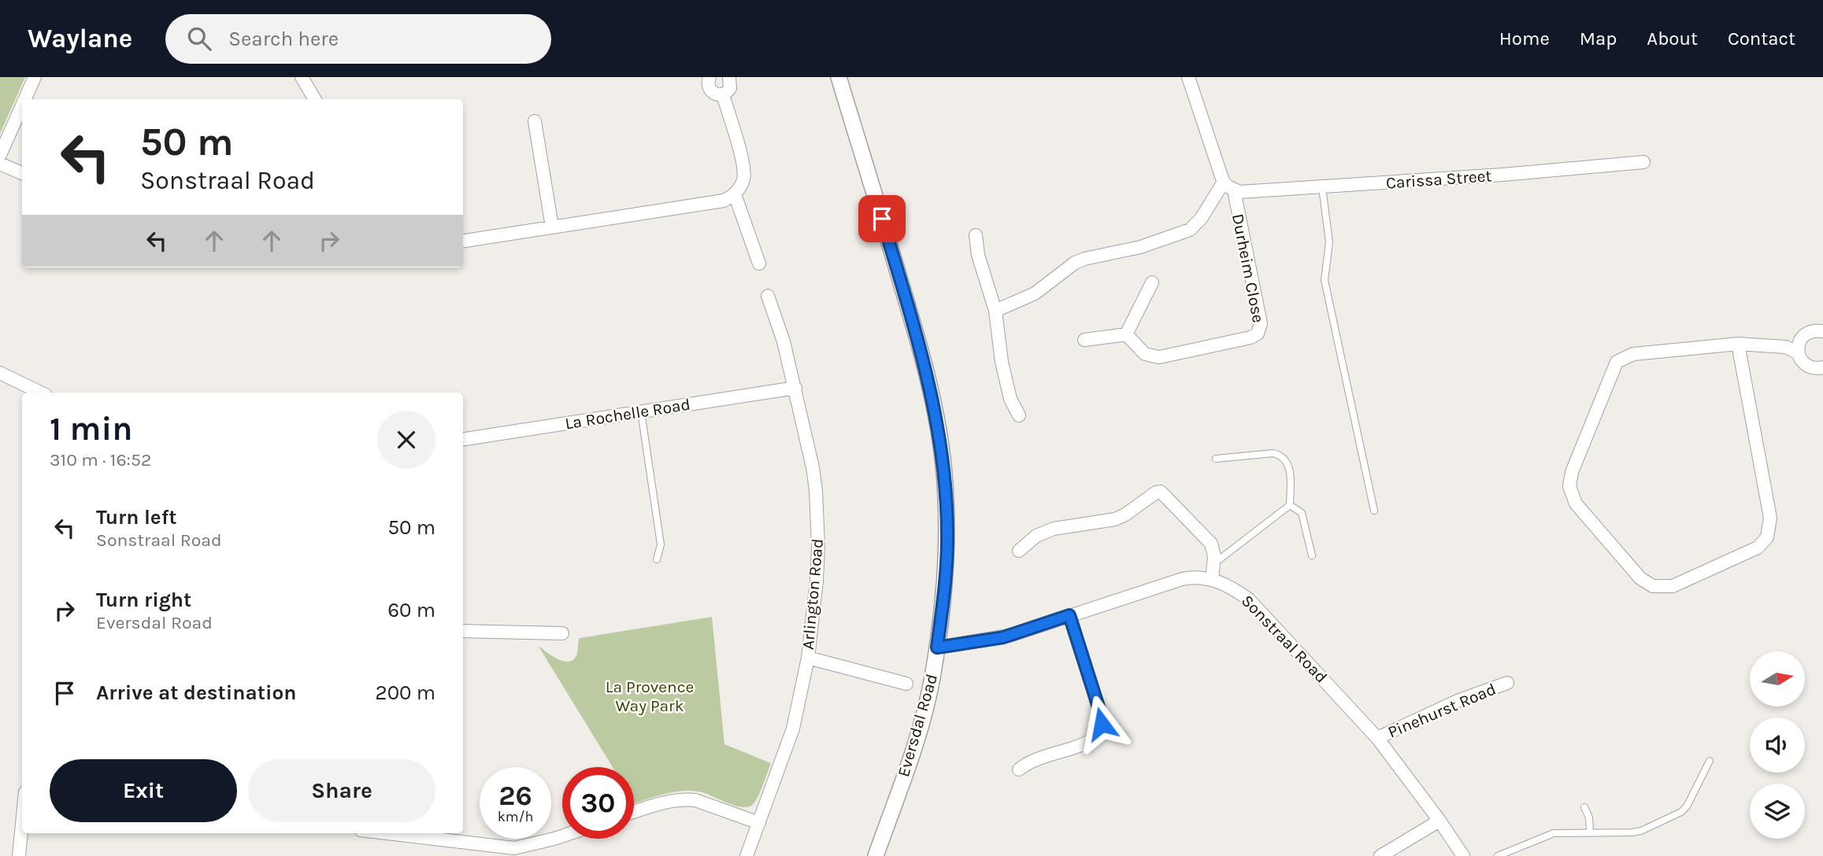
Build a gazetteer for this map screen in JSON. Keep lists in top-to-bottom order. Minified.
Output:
{"streets":{"street":["Carissa Street","Durheim Close","La Rochelle Road","Arlington Road","Sonstraal Road","Pinehurst Road","Eversdal Road"]},"crossings":[["Carissa Street","Durheim Close"],["La Rochelle Road","Arlington Road"],["Sonstraal Road","Pinehurst Road"],["Sonstraal Road","Eversdal Road"]],"parks":["La Provence Way Park"],"north":"right","page":{"header":"Waylane","search":"Search here","nav":["Home","Map","About","Contact"],"turn":["50 m","Sonstraal Road"],"heading":["1 min","310 m · 16:52"],"list":[{"name":"Turn left","note":"Sonstraal Road","value":"50 m"},{"name":"Turn right","note":"Eversdal Road","value":"60 m"},{"name":"Arrive at destination","value":"200 m"}],"buttons":["Exit","Share"],"speed":"26 km/h","limit":"30"}}
